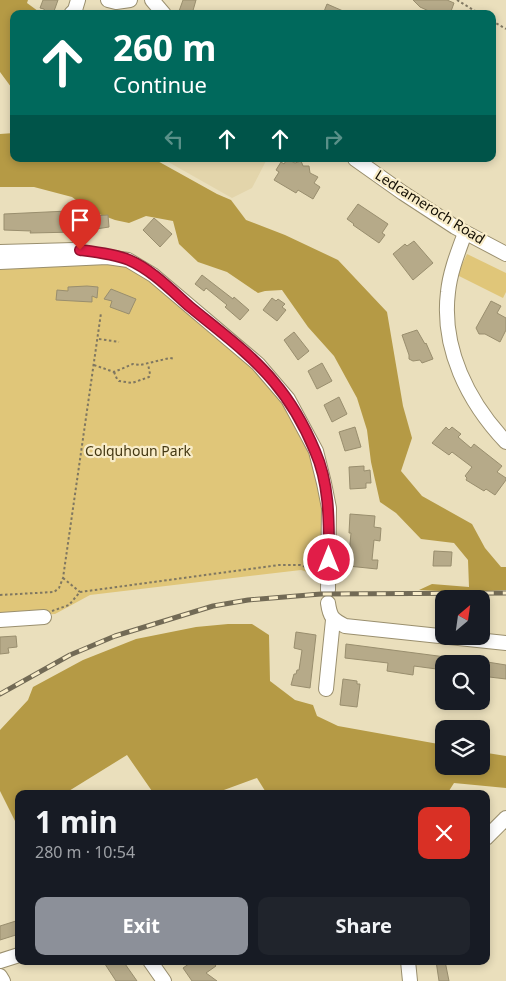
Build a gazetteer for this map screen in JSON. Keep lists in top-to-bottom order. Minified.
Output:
{"streets":{"street":["Ledcameroch Road"]},"parks":["Colquhoun Park"],"north":"top right","page":{"turn":["260 m","Continue"],"heading":["1 min","280 m · 10:54"],"buttons":["Exit","Share"]}}
